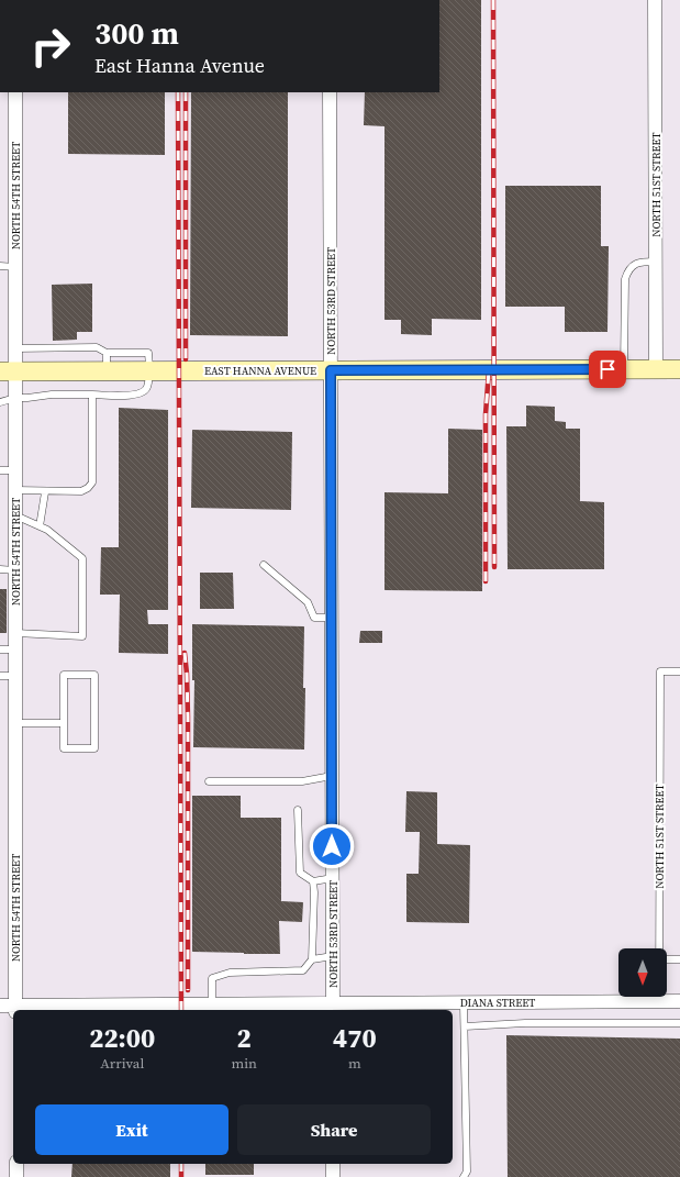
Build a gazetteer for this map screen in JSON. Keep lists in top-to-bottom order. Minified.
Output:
{"streets":{"street":["NORTH 51ST STREET","NORTH 54TH STREET","NORTH 53RD STREET","EAST HANNA AVENUE","DIANA STREET"]},"crossings":[["NORTH 51ST STREET","EAST HANNA AVENUE"],["NORTH 51ST STREET","DIANA STREET"],["NORTH 54TH STREET","EAST HANNA AVENUE"],["NORTH 54TH STREET","DIANA STREET"],["NORTH 53RD STREET","EAST HANNA AVENUE"],["NORTH 53RD STREET","DIANA STREET"]],"north":"bottom","page":{"turn":["300 m","East Hanna Avenue"],"eta":["22:00","Arrival","2","min","470","m"],"buttons":["Exit","Share"]}}
